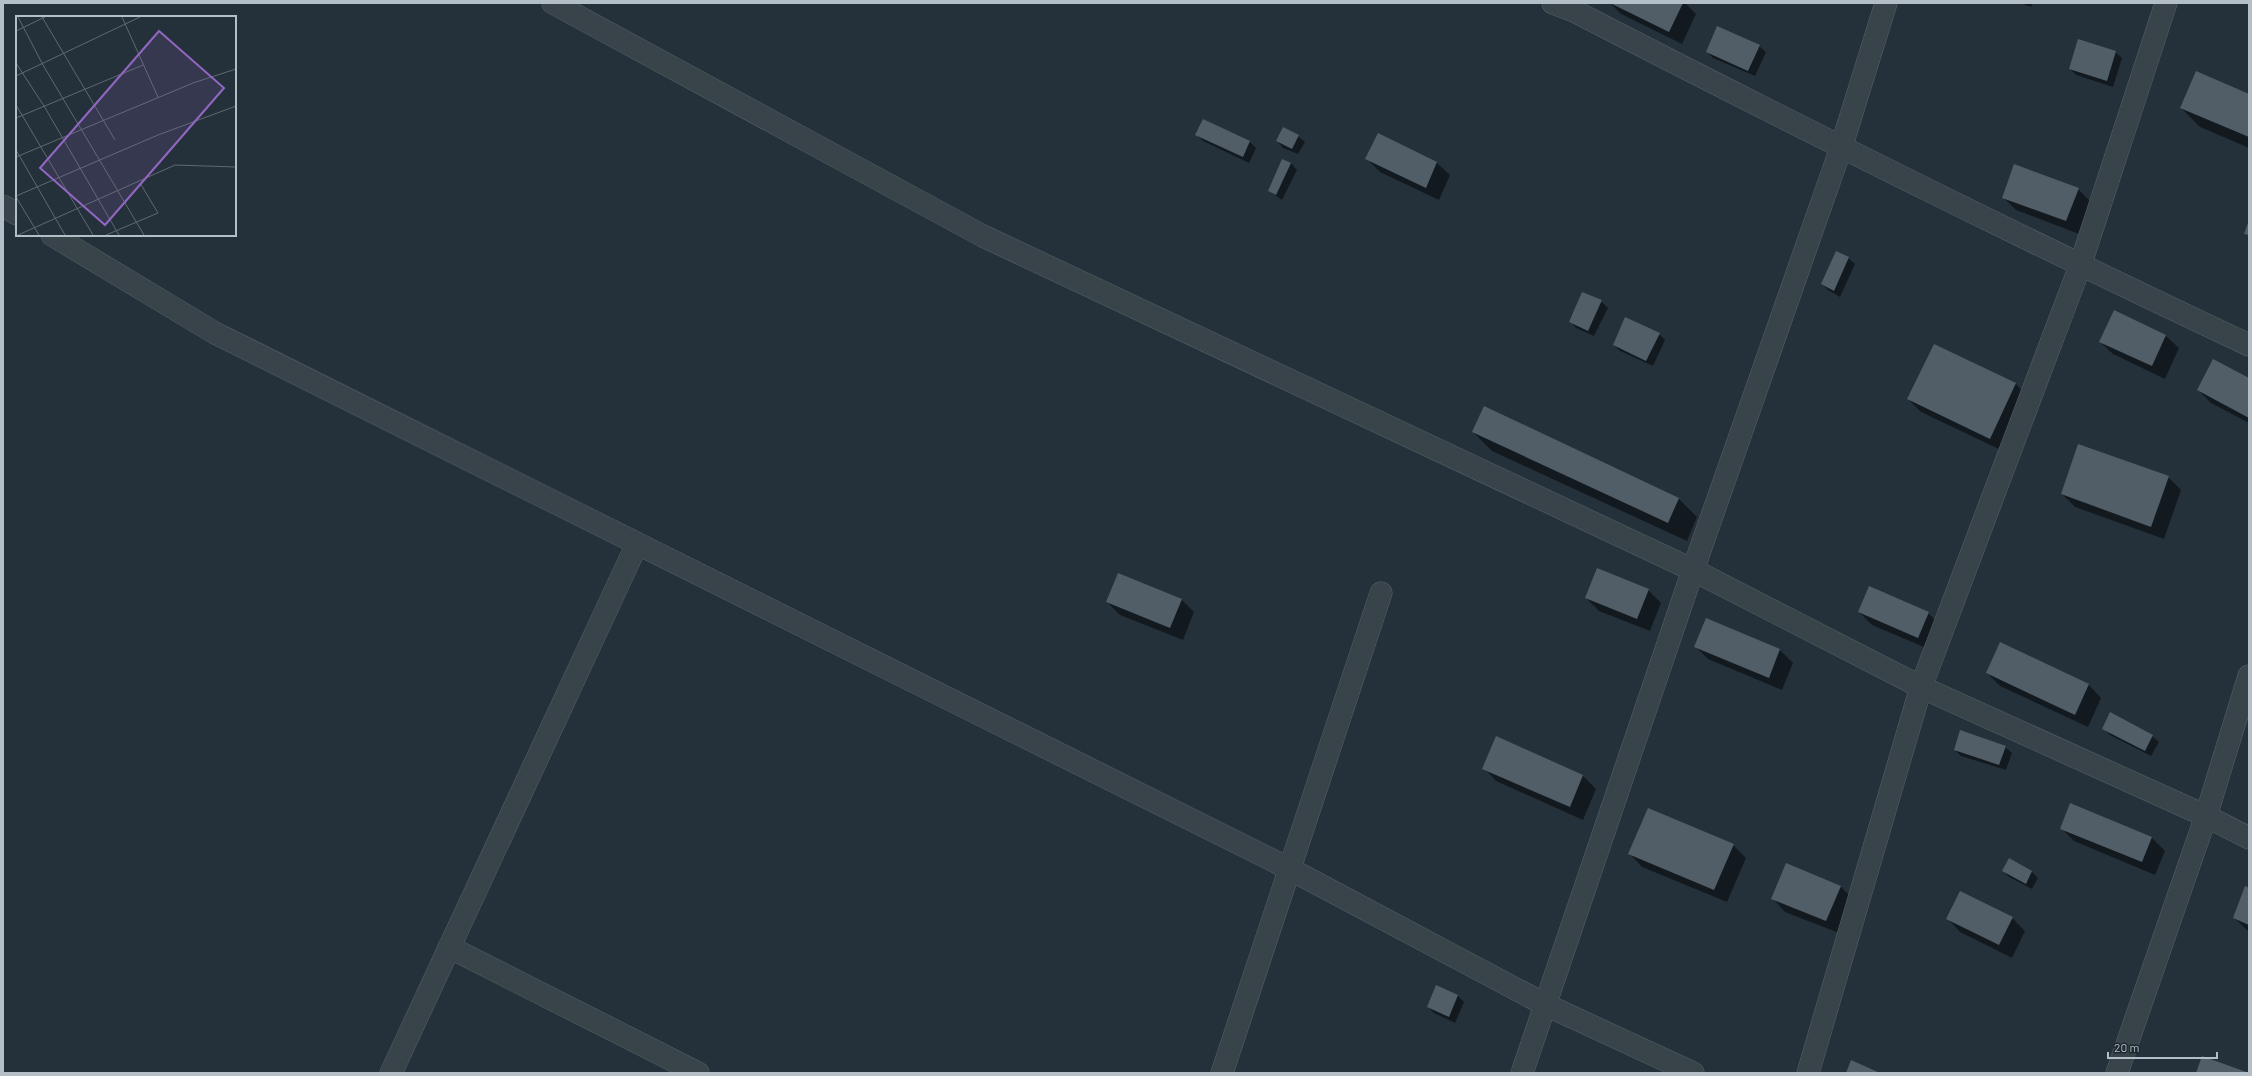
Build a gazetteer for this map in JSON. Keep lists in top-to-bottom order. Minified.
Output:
{"scale_bar":"20 m"}
